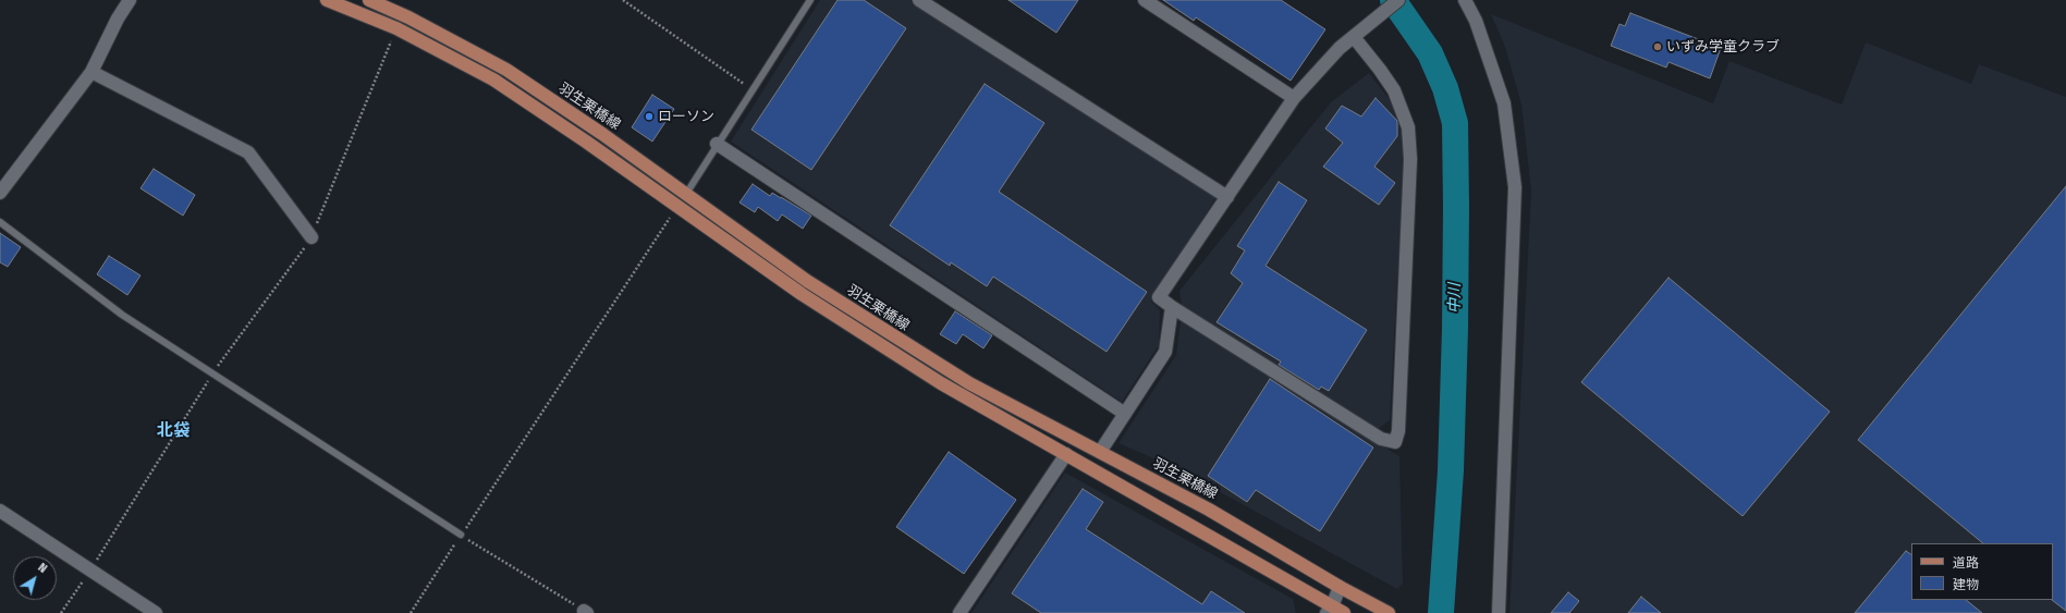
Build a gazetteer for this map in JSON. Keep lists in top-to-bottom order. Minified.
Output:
{"streets":{"main road":["羽生栗橋線"]},"districts":["北袋"],"water":["中川"],"places":["いずみ学童クラブ","ローソン"],"legend":["道路","建物"],"north":"top right"}
